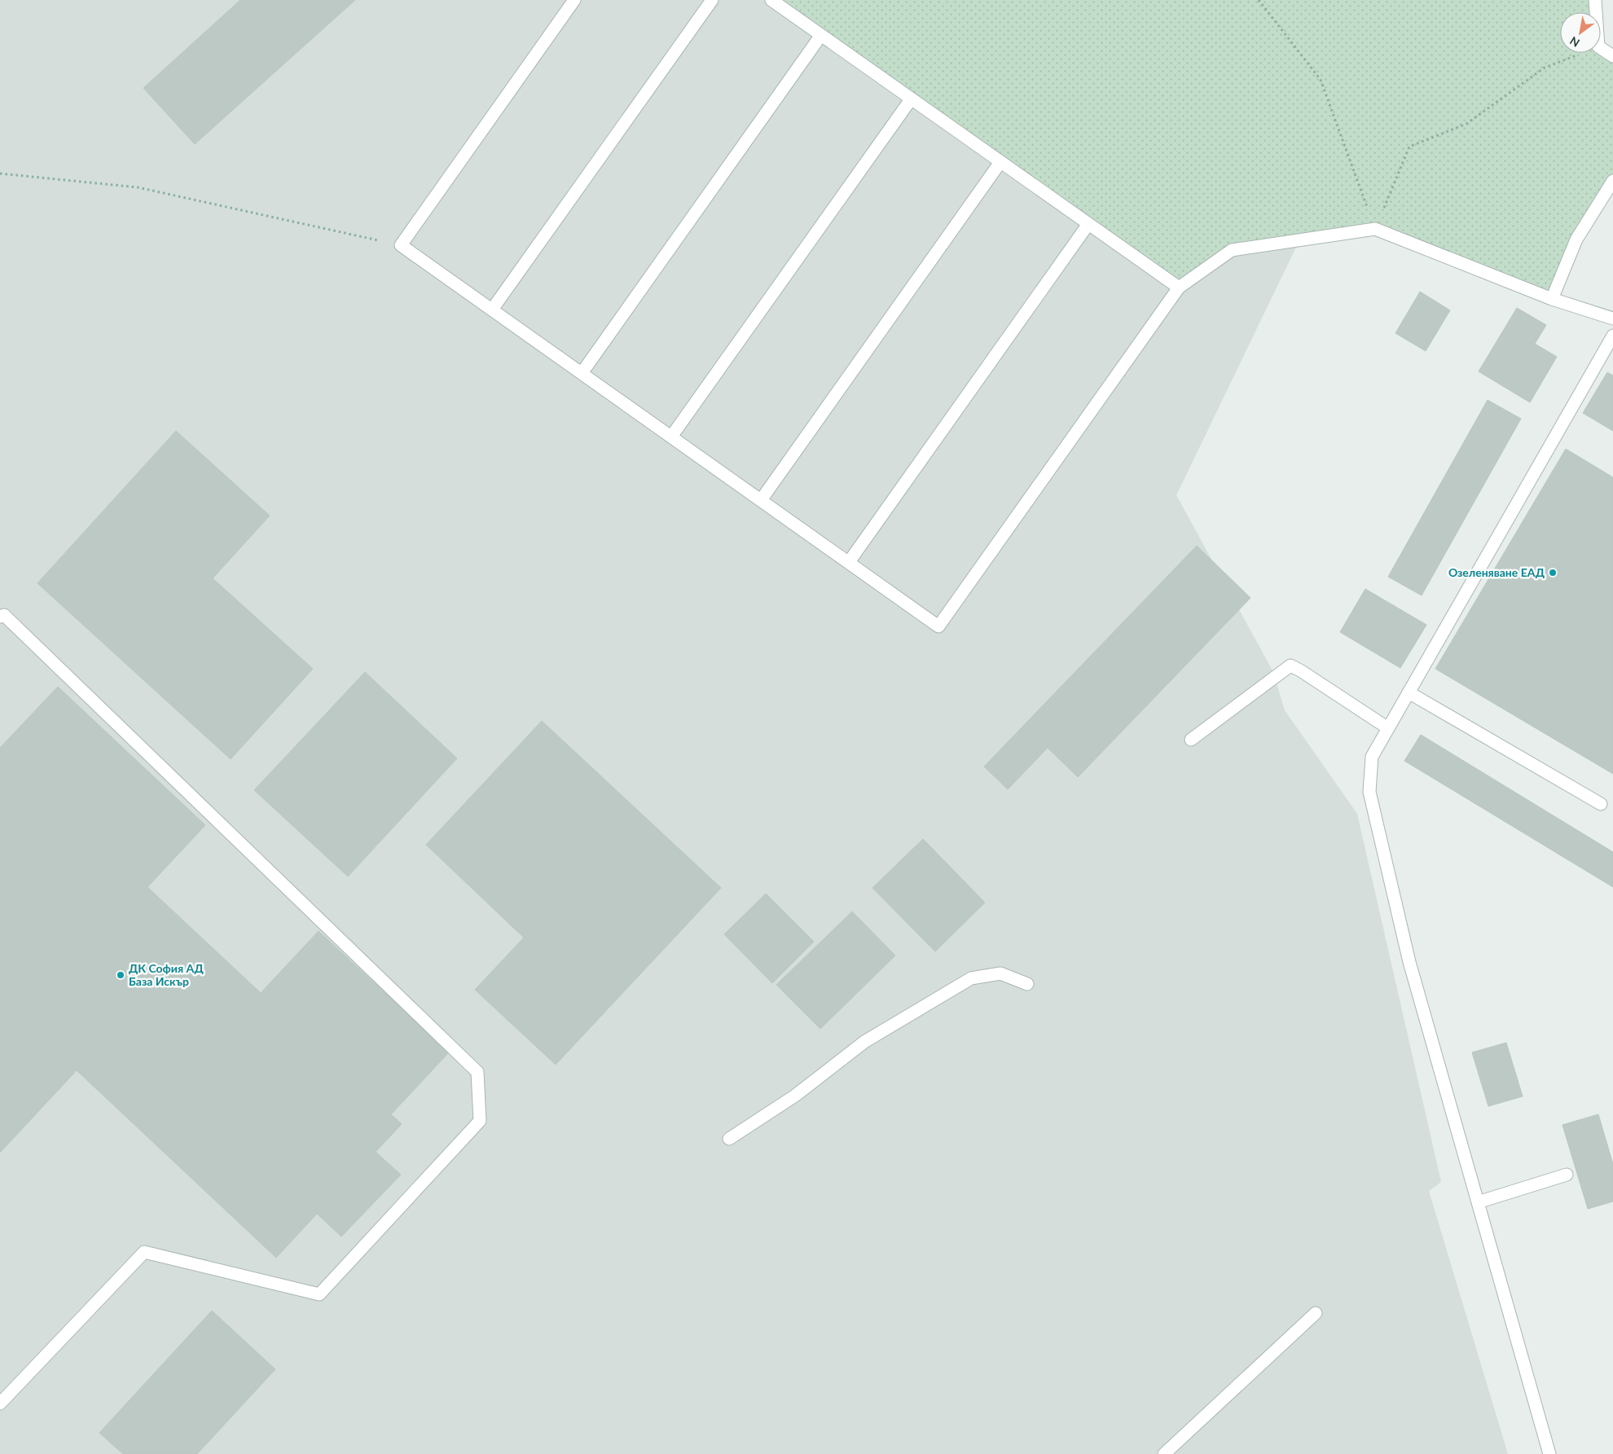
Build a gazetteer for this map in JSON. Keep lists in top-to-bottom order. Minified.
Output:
{"places":["Озеленяване ЕАД","ДК София АД База Искър"],"north":"bottom left"}
